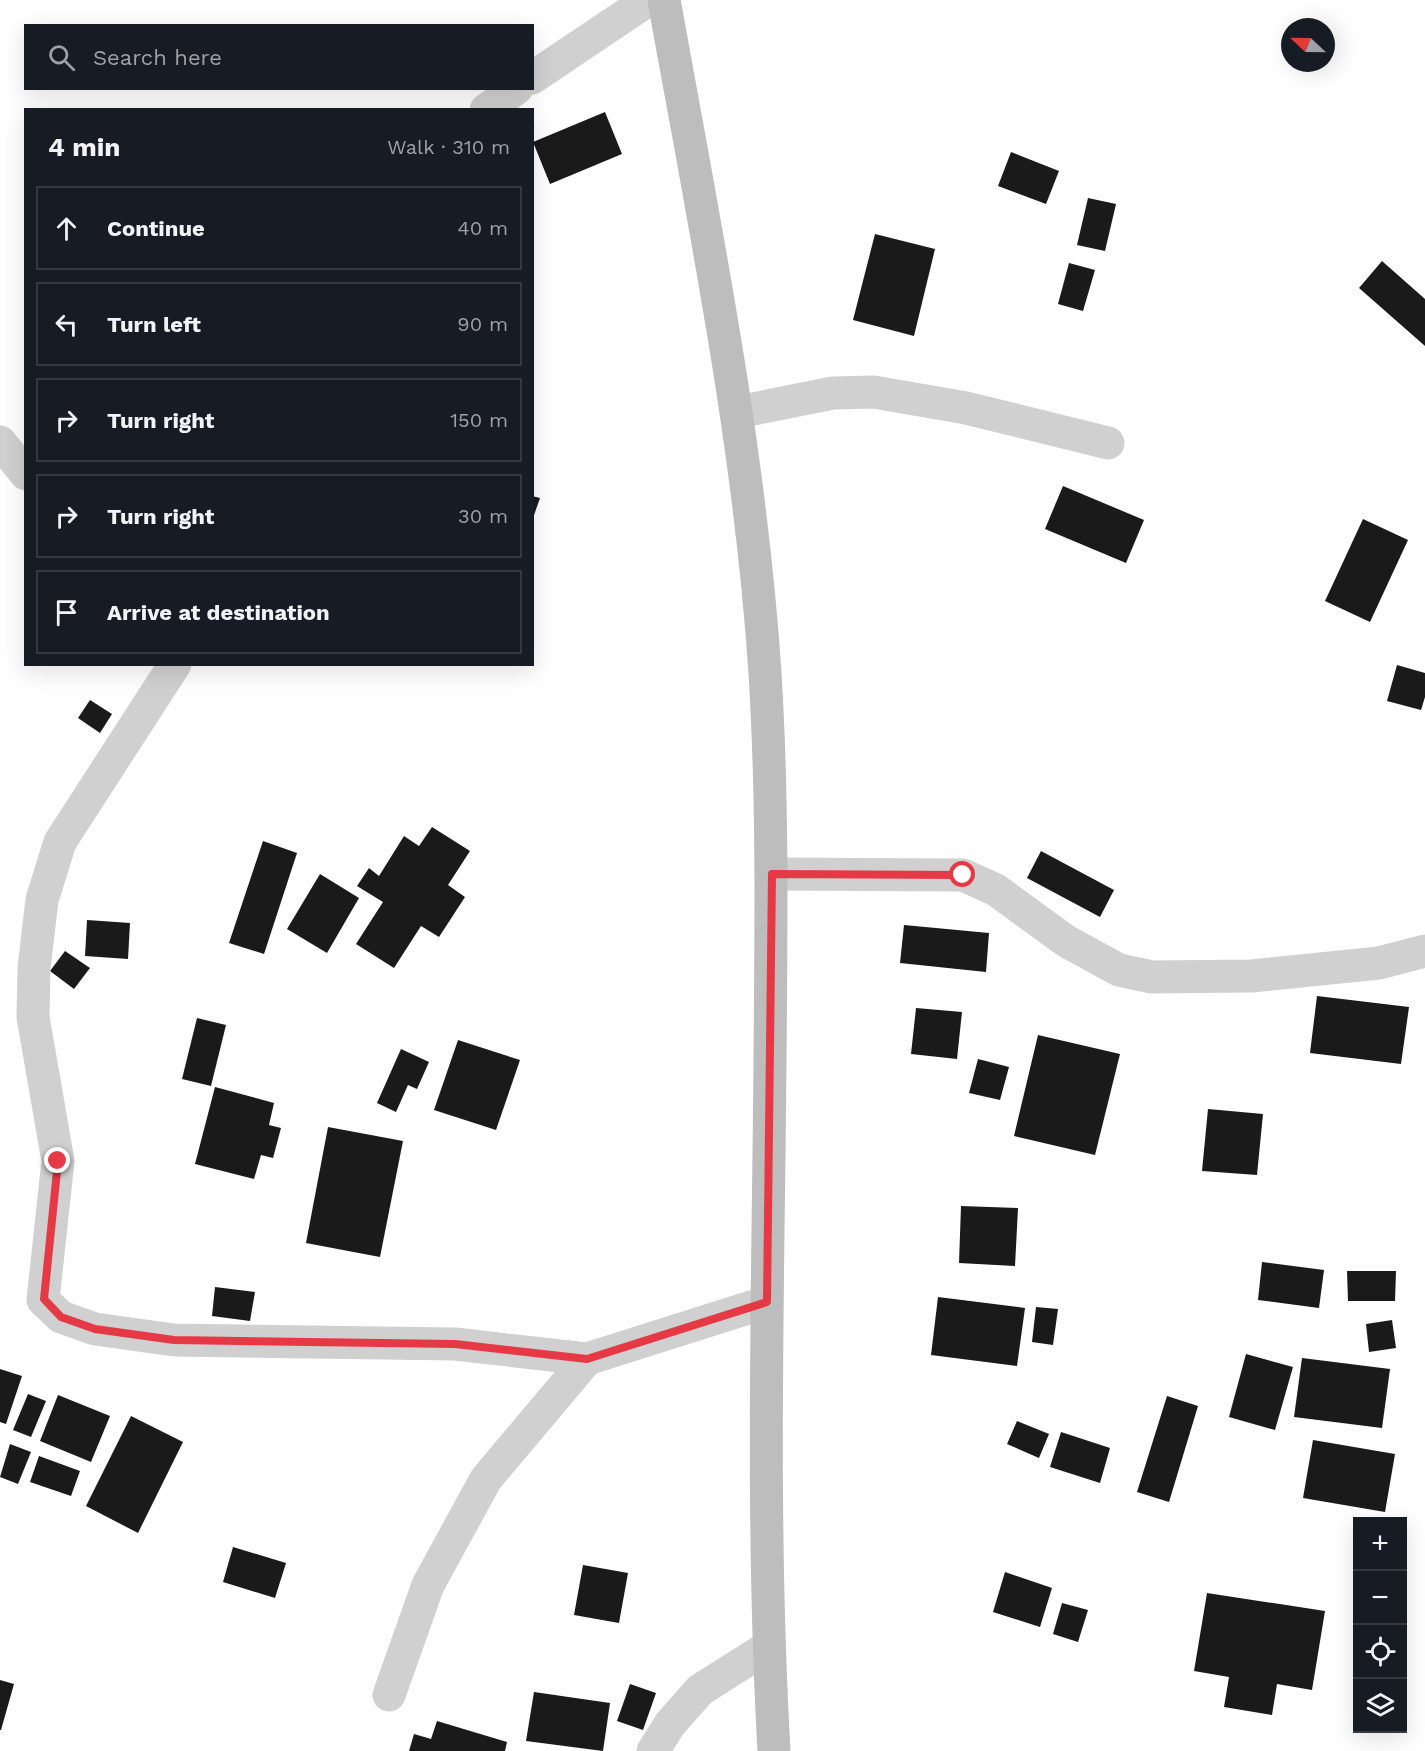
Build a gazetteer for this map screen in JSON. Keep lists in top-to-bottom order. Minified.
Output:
{"north":"left","page":{"search":"Search here","heading":["4 min","Walk · 310 m"],"list":[["Continue","40 m"],["Turn left","90 m"],["Turn right","150 m"],["Turn right","30 m"],"Arrive at destination"],"map_buttons":["+","−"]}}
